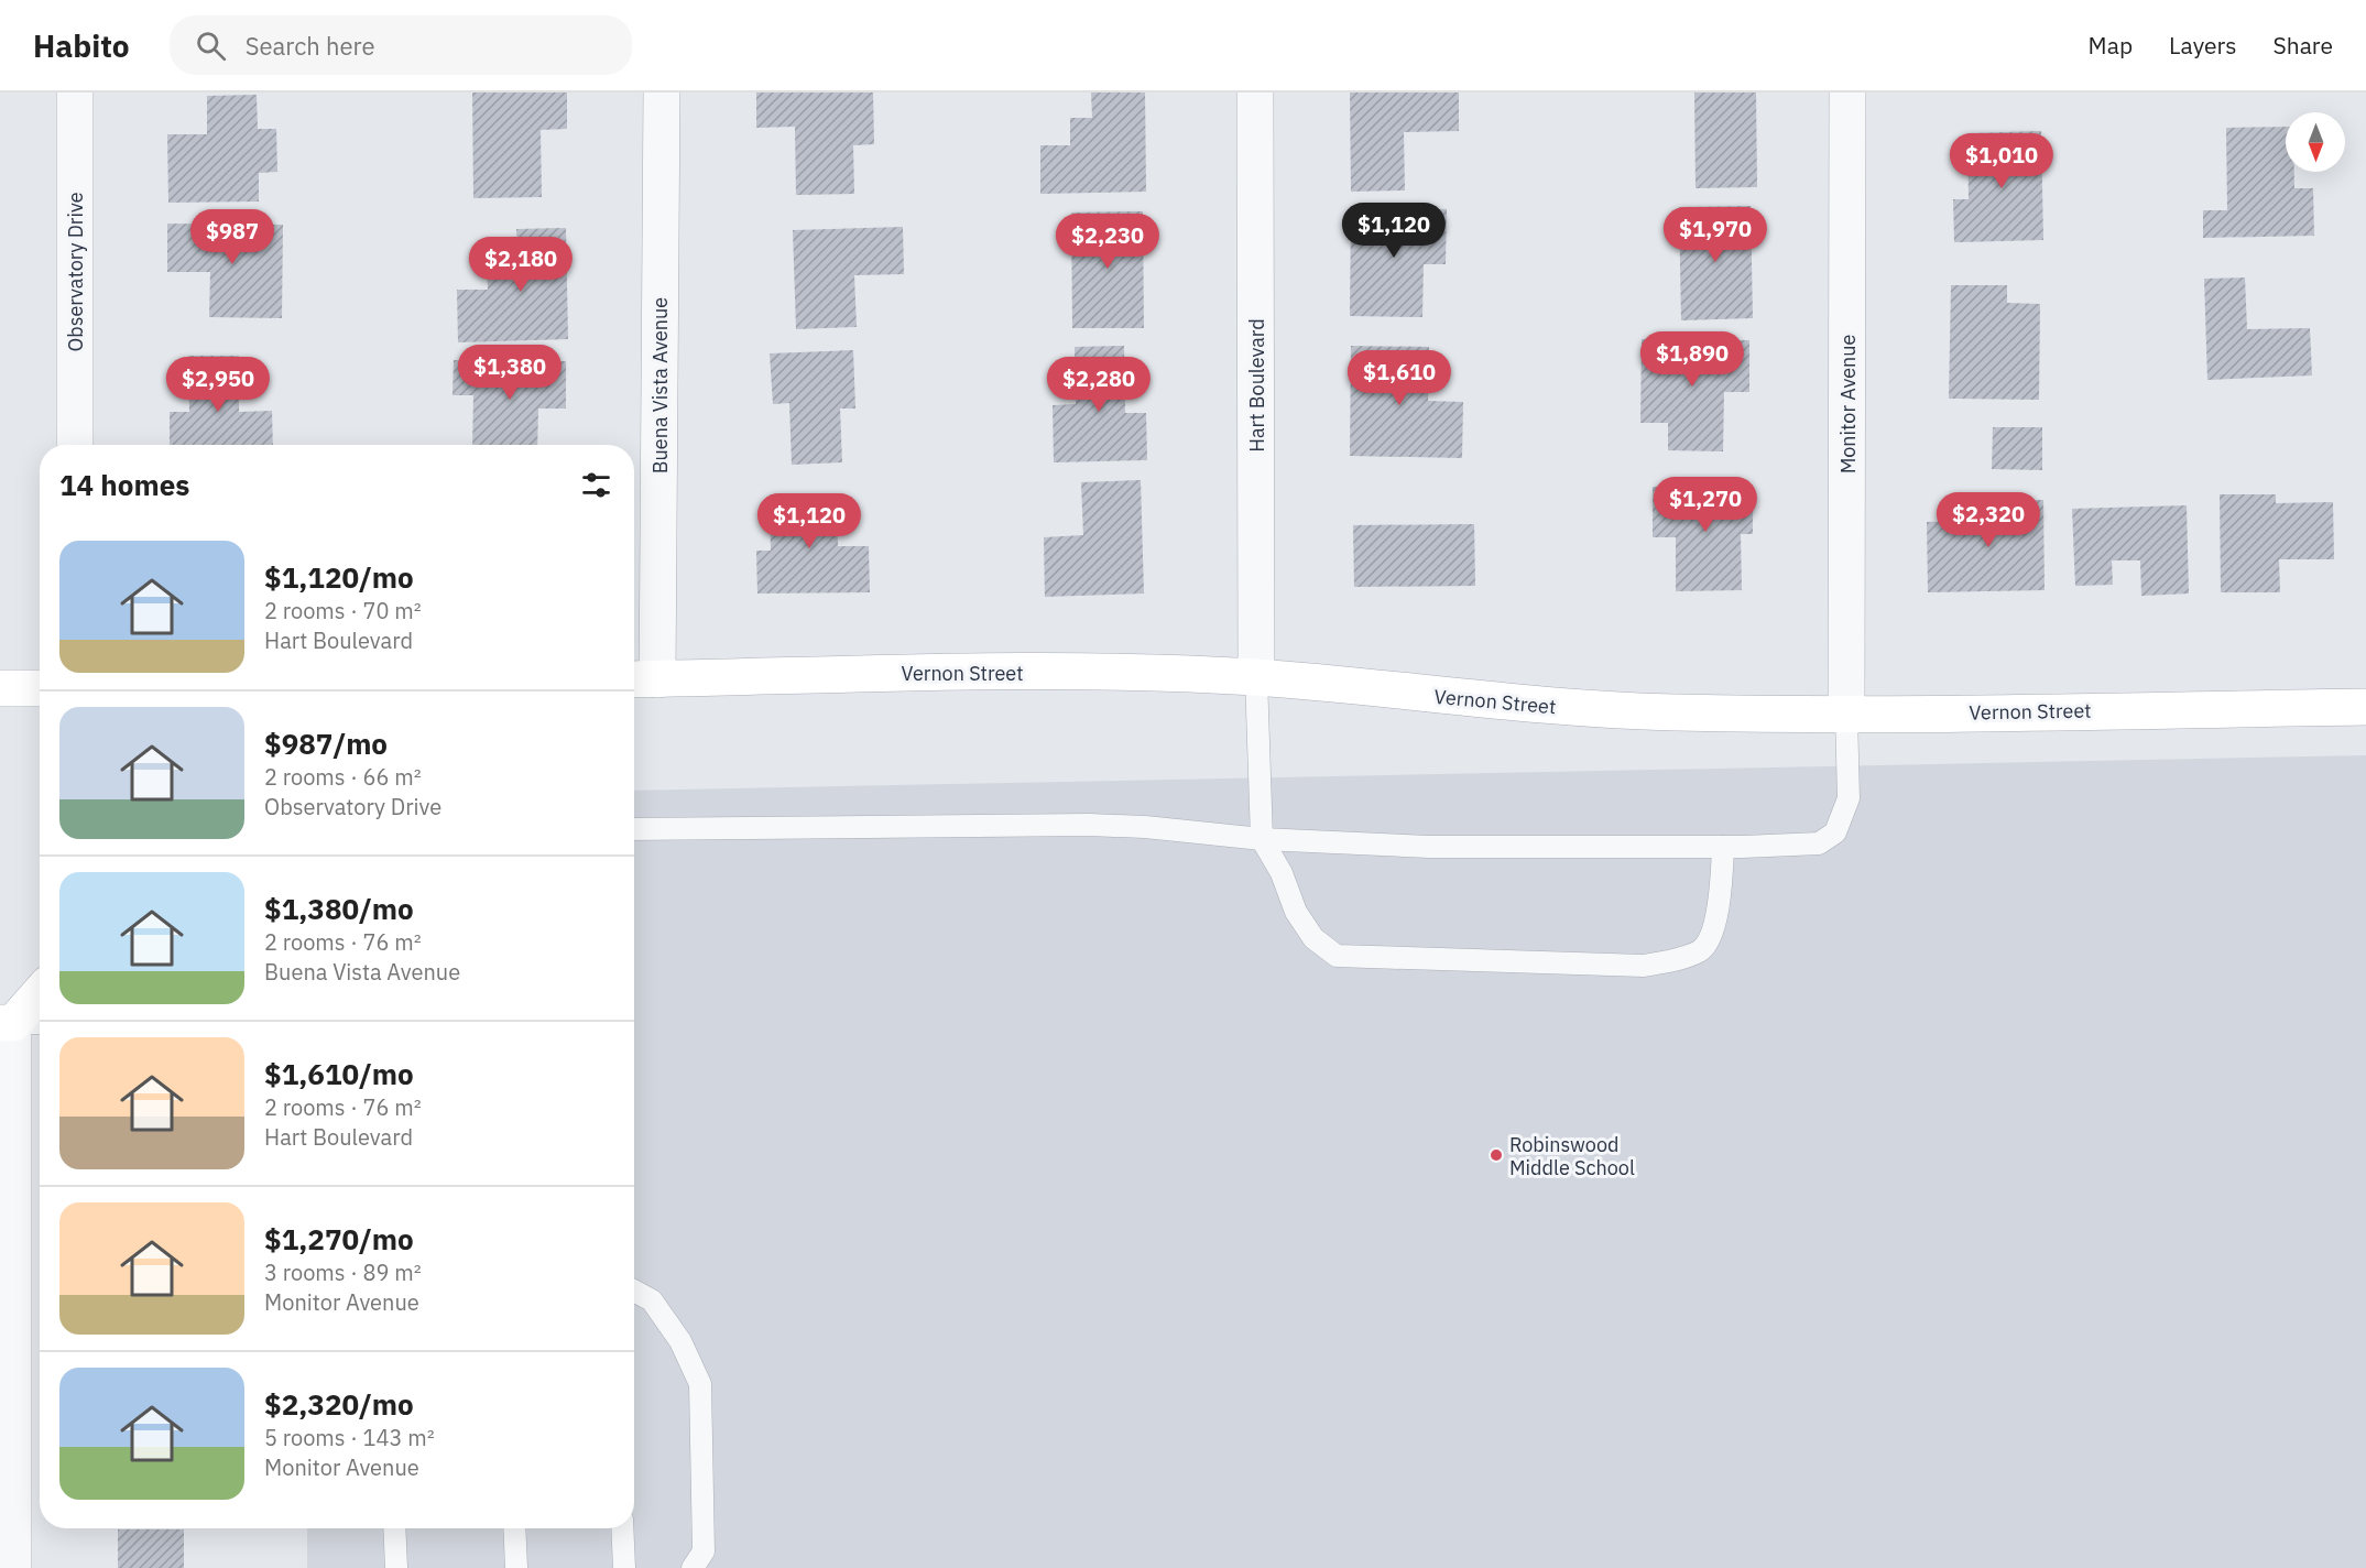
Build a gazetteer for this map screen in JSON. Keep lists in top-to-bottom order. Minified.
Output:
{"streets":{"street":["Observatory Drive","Buena Vista Avenue","Hart Boulevard","Monitor Avenue","Vernon Street"]},"crossings":[["Buena Vista Avenue","Vernon Street"],["Hart Boulevard","Vernon Street"],["Monitor Avenue","Vernon Street"]],"places":["Robinswood Middle School"],"north":"bottom","page":{"header":"Habito","search":"Search here","nav":["Map","Layers","Share"],"price":["$1,010","$1,120","$1,970","$987","$2,230","$2,180","$1,890","$1,380","$1,610","$2,950","$2,280","$1,270","$2,320","$1,120"],"heading":"14 homes","list":[{"name":"$1,120/mo","note":"2 rooms · 70 m² · Hart Boulevard"},{"name":"$987/mo","note":"2 rooms · 66 m² · Observatory Drive"},{"name":"$1,380/mo","note":"2 rooms · 76 m² · Buena Vista Avenue"},{"name":"$1,610/mo","note":"2 rooms · 76 m² · Hart Boulevard"},{"name":"$1,270/mo","note":"3 rooms · 89 m² · Monitor Avenue"},{"name":"$2,320/mo","note":"5 rooms · 143 m² · Monitor Avenue"}]}}
